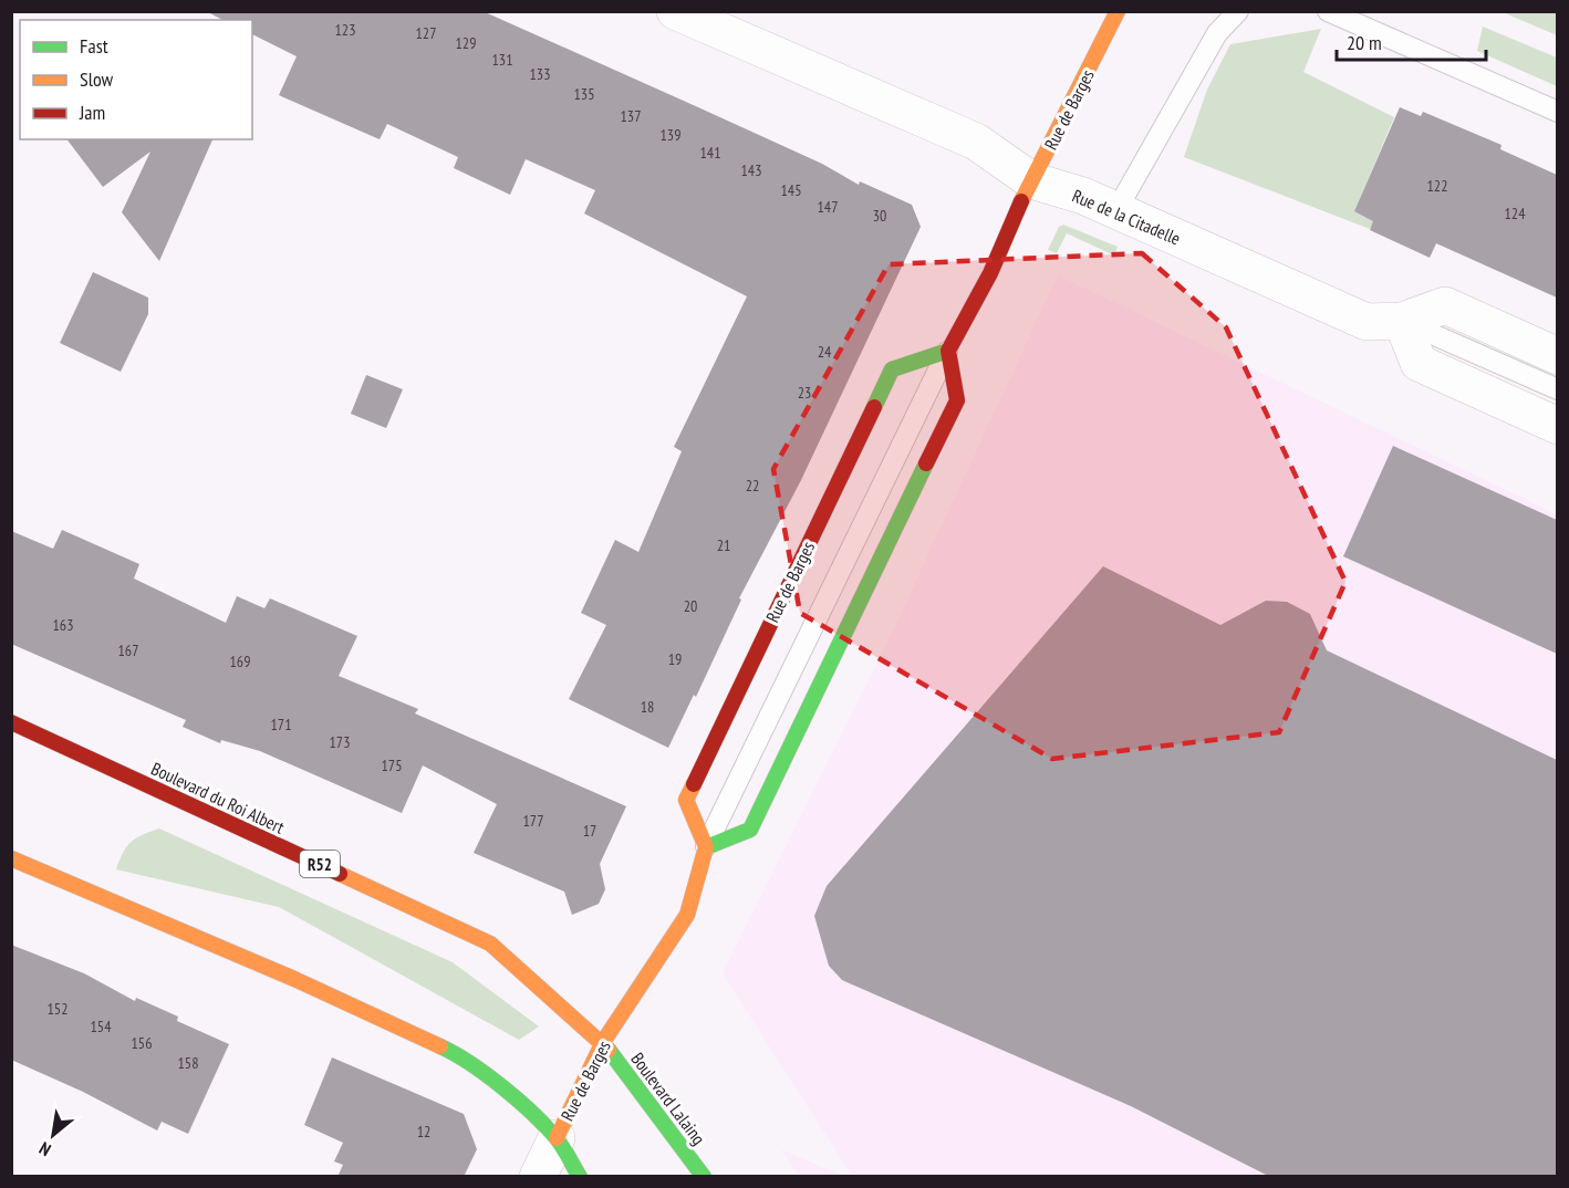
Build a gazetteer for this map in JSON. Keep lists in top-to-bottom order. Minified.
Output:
{"streets":{"street":["Rue de Barges","Rue de la Citadelle","Boulevard du Roi Albert","R52","Boulevard Lalaing"]},"crossings":[["Rue de Barges","Rue de la Citadelle"],["Rue de Barges","Boulevard du Roi Albert"],["Rue de Barges","Boulevard Lalaing"],["Boulevard du Roi Albert","Boulevard Lalaing"]],"house_numbers":["123","127","129","131","133","135","137","139","141","143","122","145","147","124","30","24","23","22","21","20","163","167","19","169","18","171","173","175","177","17","152","154","156","158","12"],"legend":["Fast","Slow","Jam"],"scale_bar":"20 m","north":"bottom left"}
